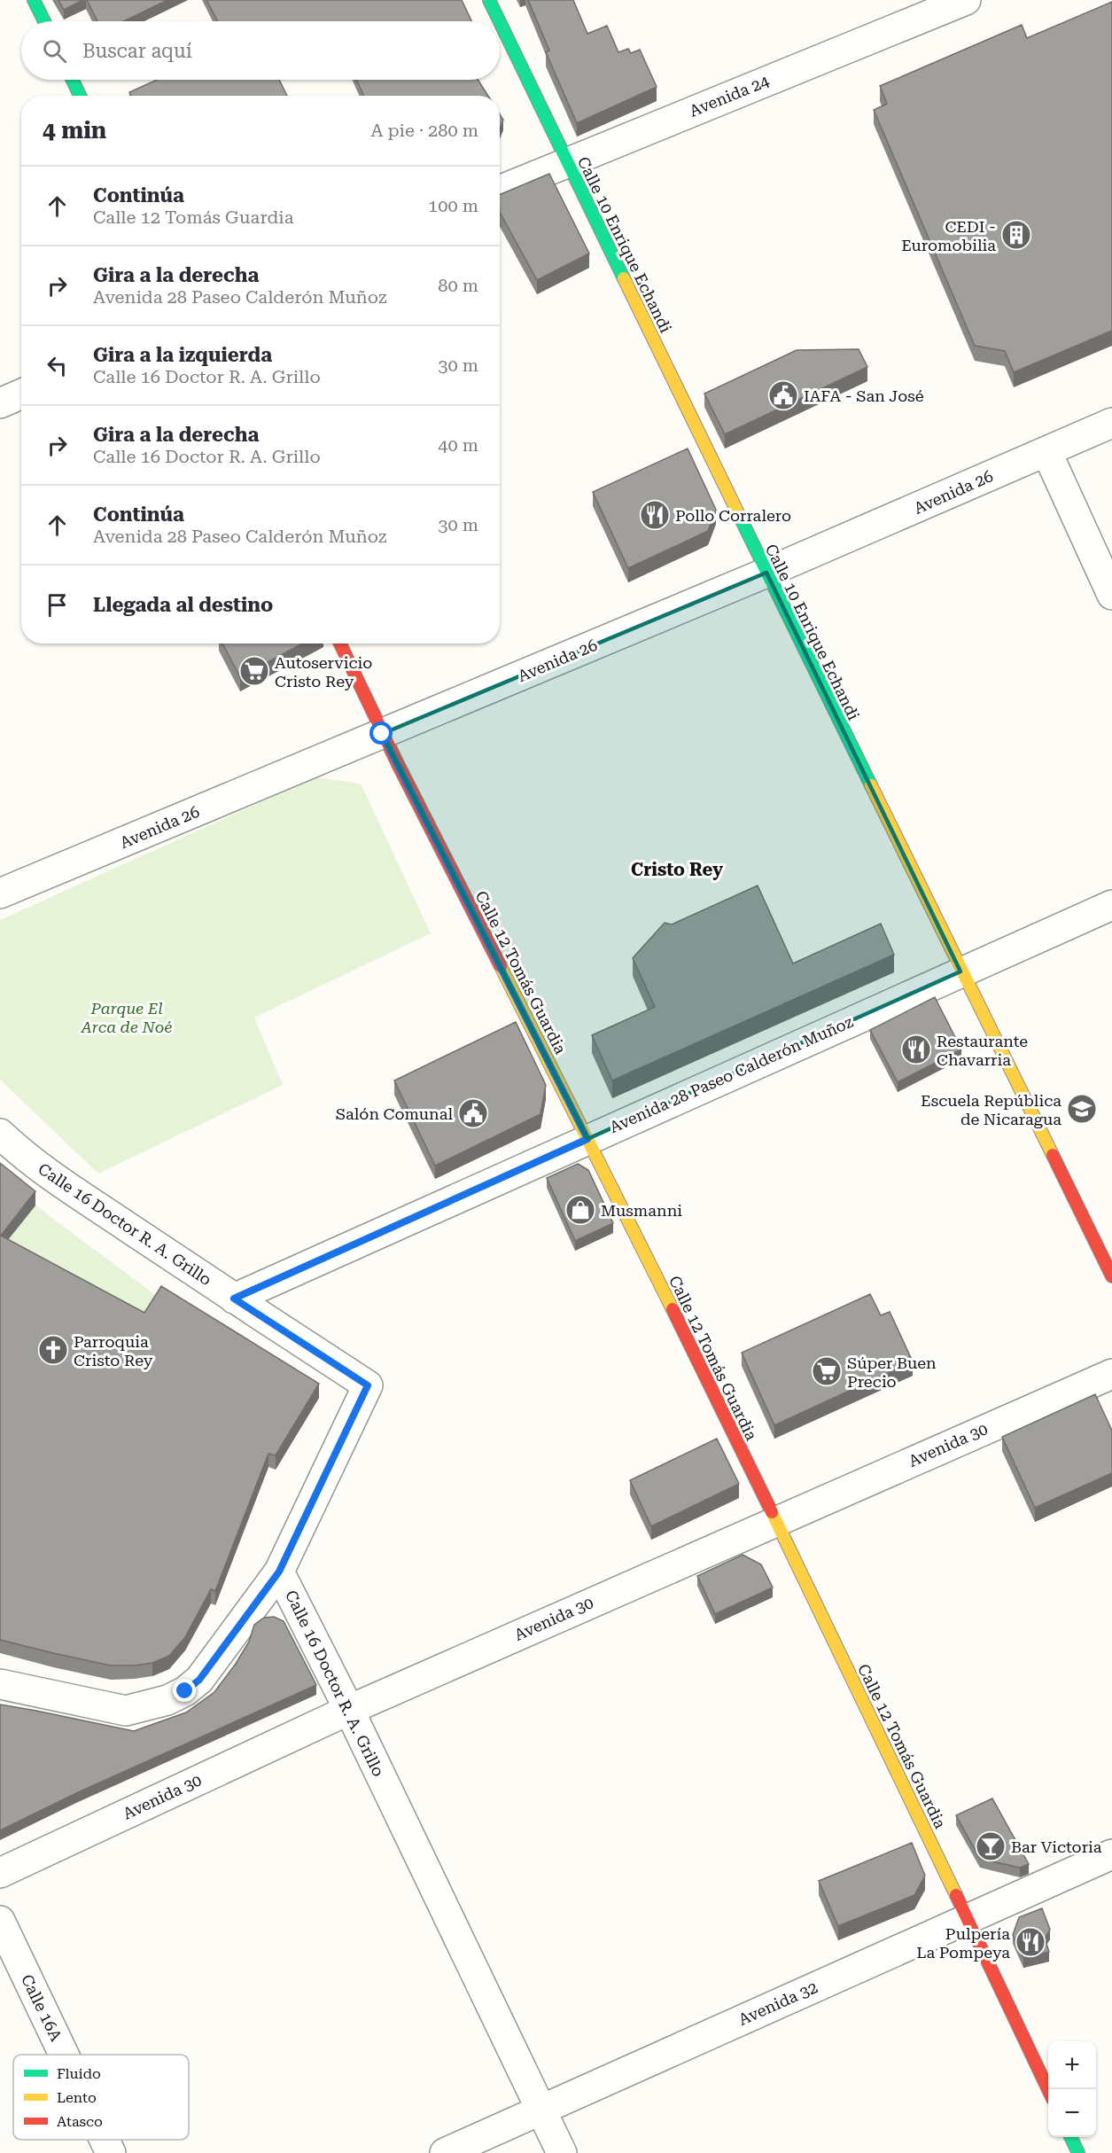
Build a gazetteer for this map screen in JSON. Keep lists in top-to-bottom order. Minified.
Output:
{"streets":{"street":["Avenida 24","Calle 10 Enrique Echandi","Avenida 26","Calle 12 Tomás Guardia","Avenida 28 Paseo Calderón Muñoz","Calle 16 Doctor R. A. Grillo","Avenida 30","Avenida 32","Calle 16A"]},"crossings":[["Avenida 24","Calle 10 Enrique Echandi"],["Calle 10 Enrique Echandi","Avenida 26"],["Calle 10 Enrique Echandi","Avenida 28 Paseo Calderón Muñoz"],["Avenida 26","Calle 12 Tomás Guardia"],["Calle 12 Tomás Guardia","Avenida 28 Paseo Calderón Muñoz"],["Calle 12 Tomás Guardia","Avenida 30"],["Calle 12 Tomás Guardia","Avenida 32"],["Avenida 28 Paseo Calderón Muñoz","Calle 16 Doctor R. A. Grillo"],["Calle 16 Doctor R. A. Grillo","Avenida 30"],["Calle 16 Doctor R. A. Grillo","Avenida 32"]],"districts":["Cristo Rey"],"parks":["Parque El Arca de Noé"],"places":{"building":["CEDI - Euromobilia"],"public building":["IAFA - San José","Salón Comunal"],"restaurant":["Pollo Corralero","Restaurante Chavarria","Pulpería La Pompeya"],"supermarket":["Autoservicio Cristo Rey","Súper Buen Precio"],"school or university":["Escuela República de Nicaragua"],"shop":["Musmanni"],"church":["Parroquia Cristo Rey"],"bar":["Bar Victoria"]},"legend":["Fluido","Lento","Atasco"],"page":{"search":"Buscar aquí","heading":["4 min","A pie · 280 m"],"list":[["Continúa","Calle 12 Tomás Guardia","100 m"],["Gira a la derecha","Avenida 28 Paseo Calderón Muñoz","80 m"],["Gira a la izquierda","Calle 16 Doctor R. A. Grillo","30 m"],["Gira a la derecha","Calle 16 Doctor R. A. Grillo","40 m"],["Continúa","Avenida 28 Paseo Calderón Muñoz","30 m"],"Llegada al destino"],"map_buttons":["+","−"]}}
